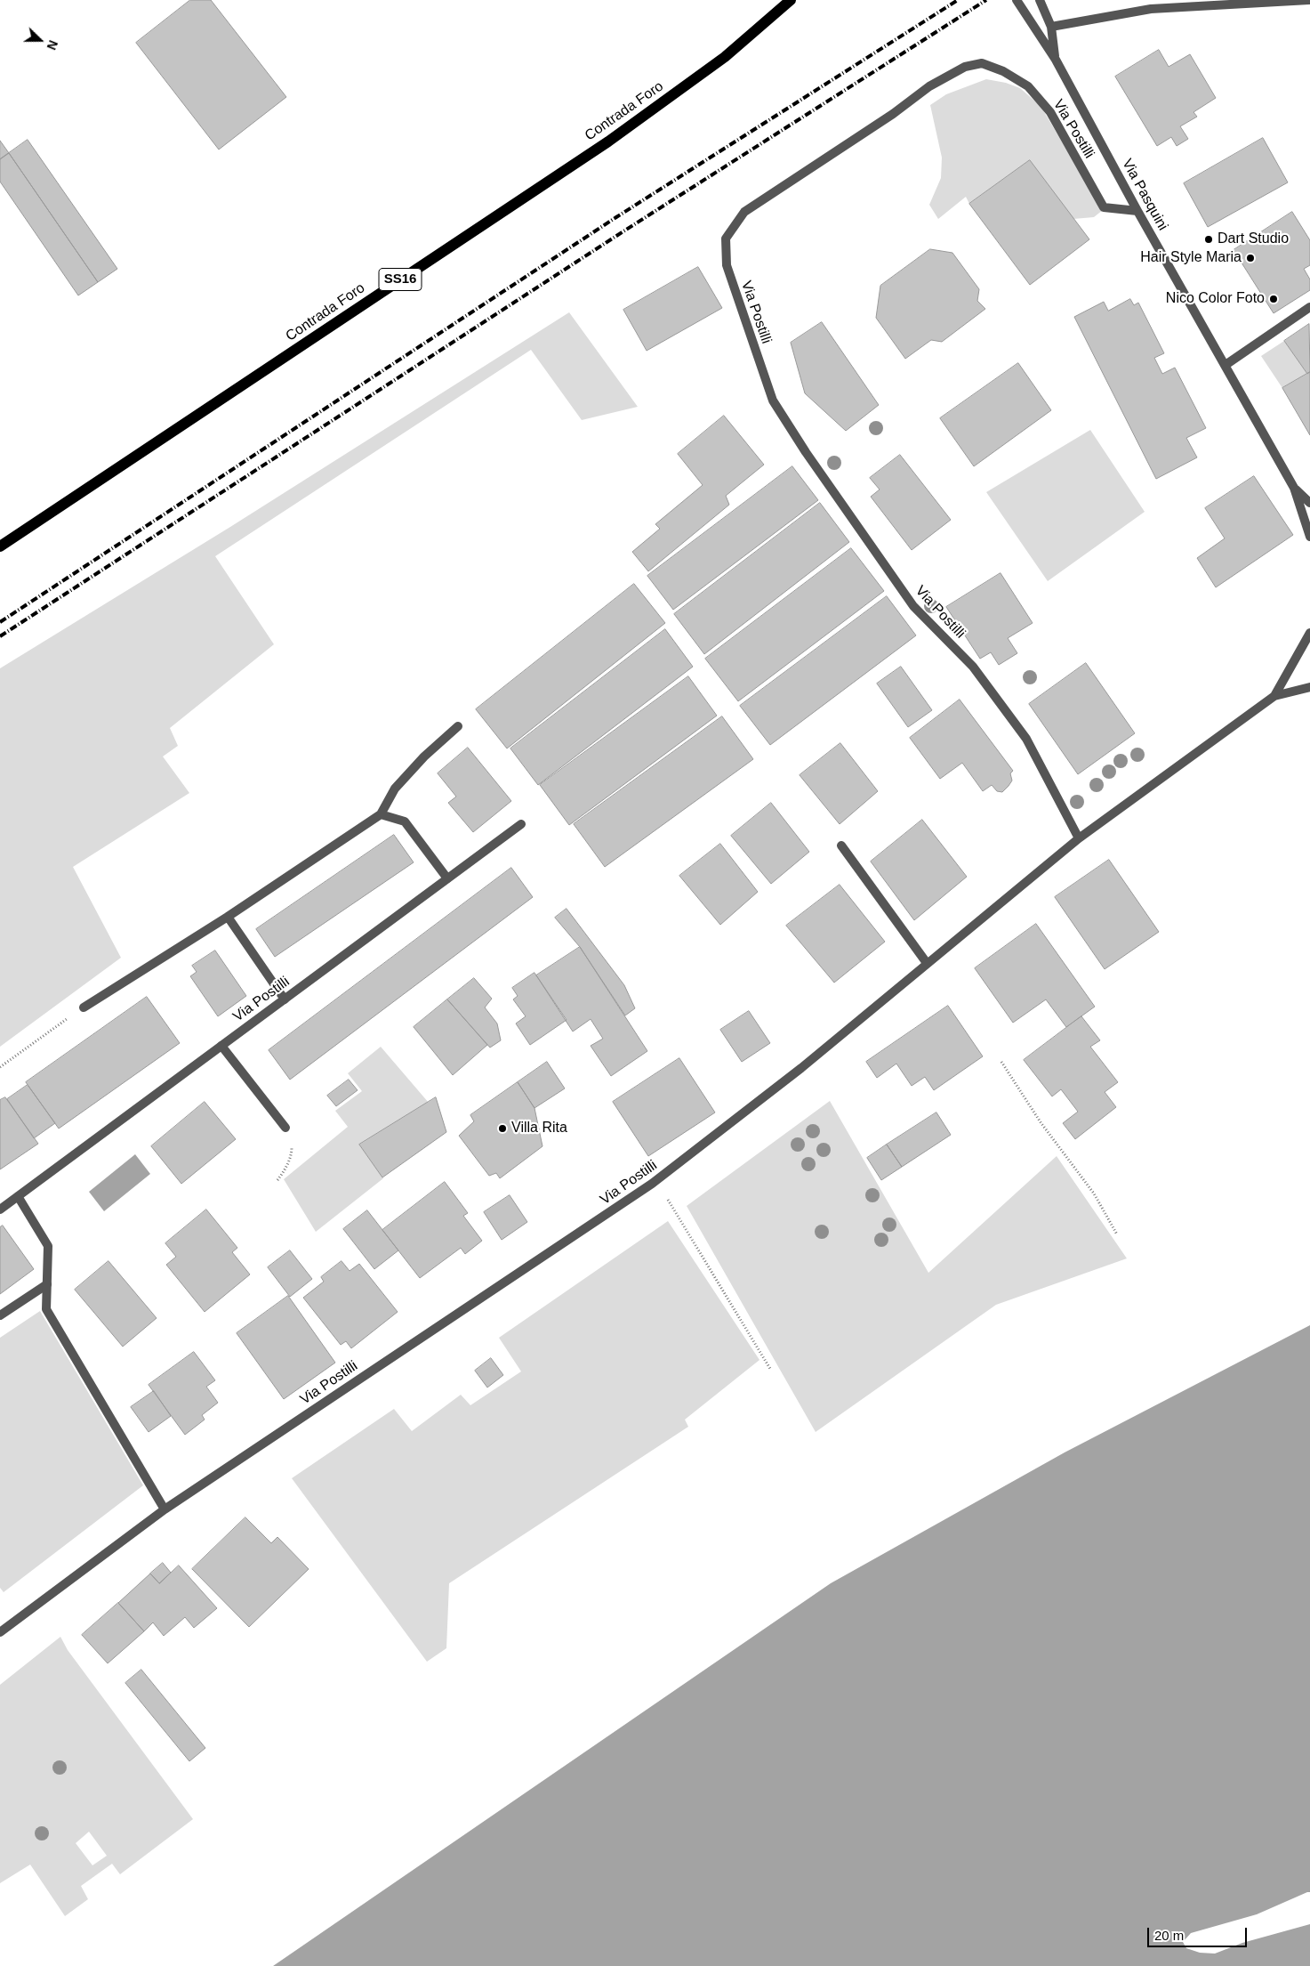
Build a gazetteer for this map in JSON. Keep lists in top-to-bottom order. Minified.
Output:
{"streets":{"main road":["Contrada Foro","SS16"],"street":["Via Postilli","Via Pasquini"]},"crossings":[["Via Postilli","Via Pasquini"]],"places":["Dart Studio","Hair Style Maria","Nico Color Foto","Villa Rita"],"scale_bar":"20 m","north":"right"}
